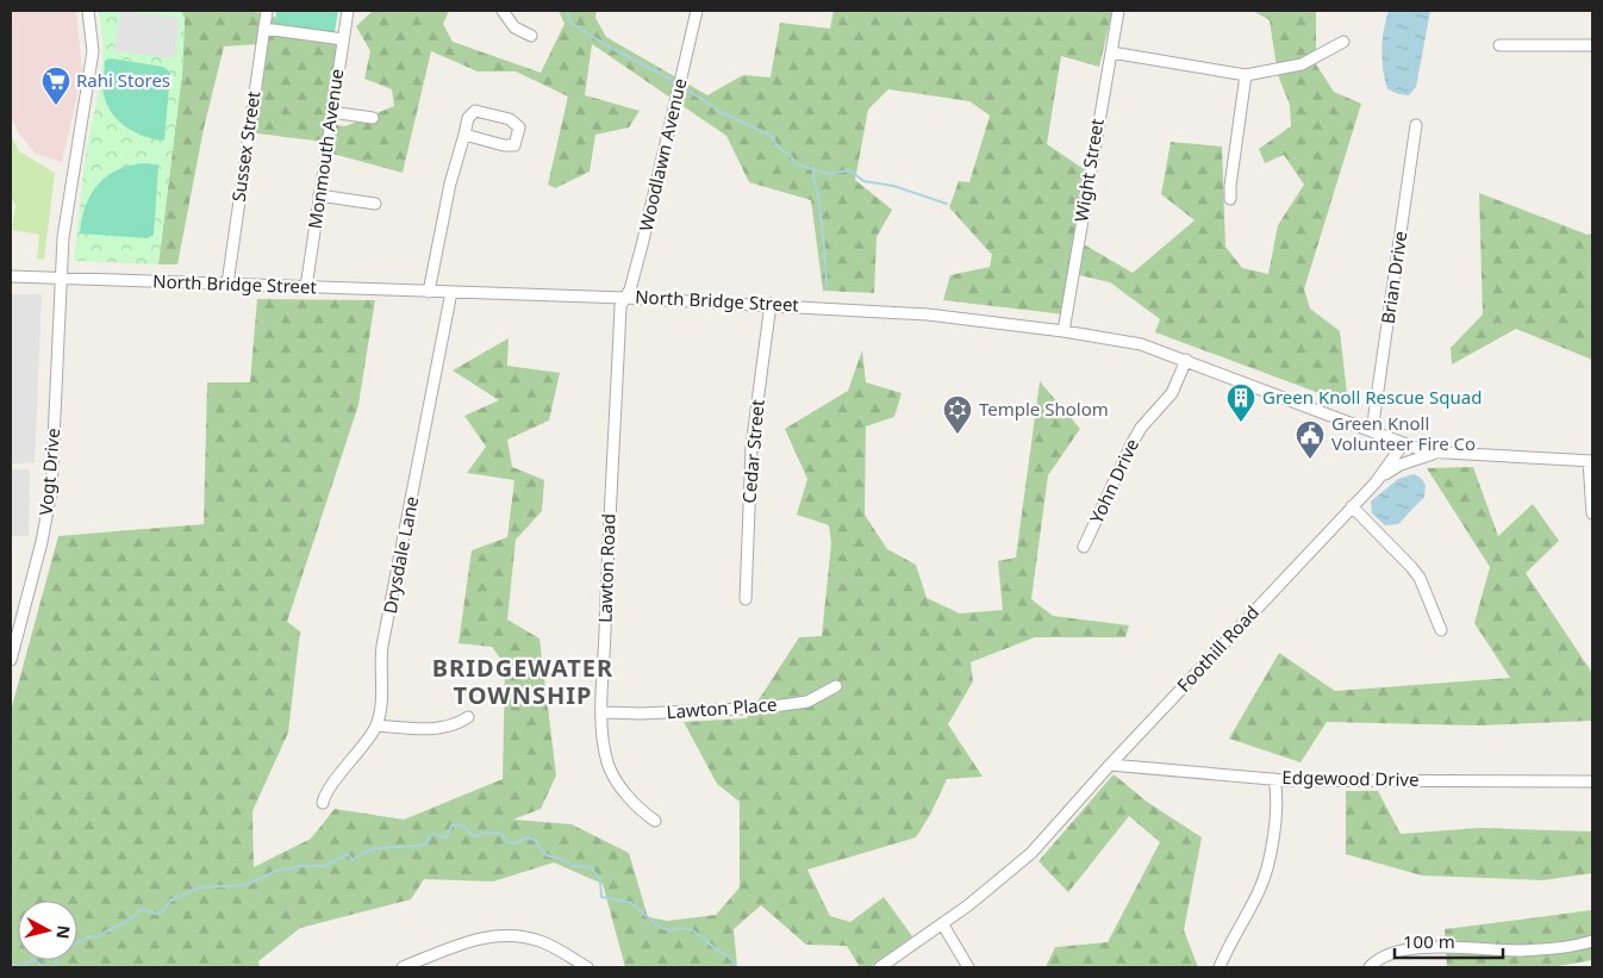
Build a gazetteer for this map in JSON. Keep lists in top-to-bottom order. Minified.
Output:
{"streets":{"street":["Sussex Street","Monmouth Avenue","Woodlawn Avenue","Wight Street","Brian Drive","North Bridge Street","Cedar Street","Vogt Drive","Yohn Drive","Drysdale Lane","Lawton Road","Foothill Road","Lawton Place","Edgewood Drive"]},"crossings":[["Sussex Street","North Bridge Street"],["Monmouth Avenue","North Bridge Street"],["Woodlawn Avenue","North Bridge Street"],["Woodlawn Avenue","Lawton Road"],["Wight Street","North Bridge Street"],["Brian Drive","North Bridge Street"],["North Bridge Street","Cedar Street"],["North Bridge Street","Vogt Drive"],["North Bridge Street","Yohn Drive"],["North Bridge Street","Drysdale Lane"],["North Bridge Street","Lawton Road"],["North Bridge Street","Foothill Road"],["Lawton Road","Lawton Place"],["Foothill Road","Edgewood Drive"]],"districts":["BRIDGEWATER TOWNSHIP"],"places":{"supermarket":["Rahi Stores"],"building":["Green Knoll Rescue Squad"],"synagogue":["Temple Sholom"],"public building":["Green Knoll Volunteer Fire Co"]},"scale_bar":"100 m","north":"right"}
